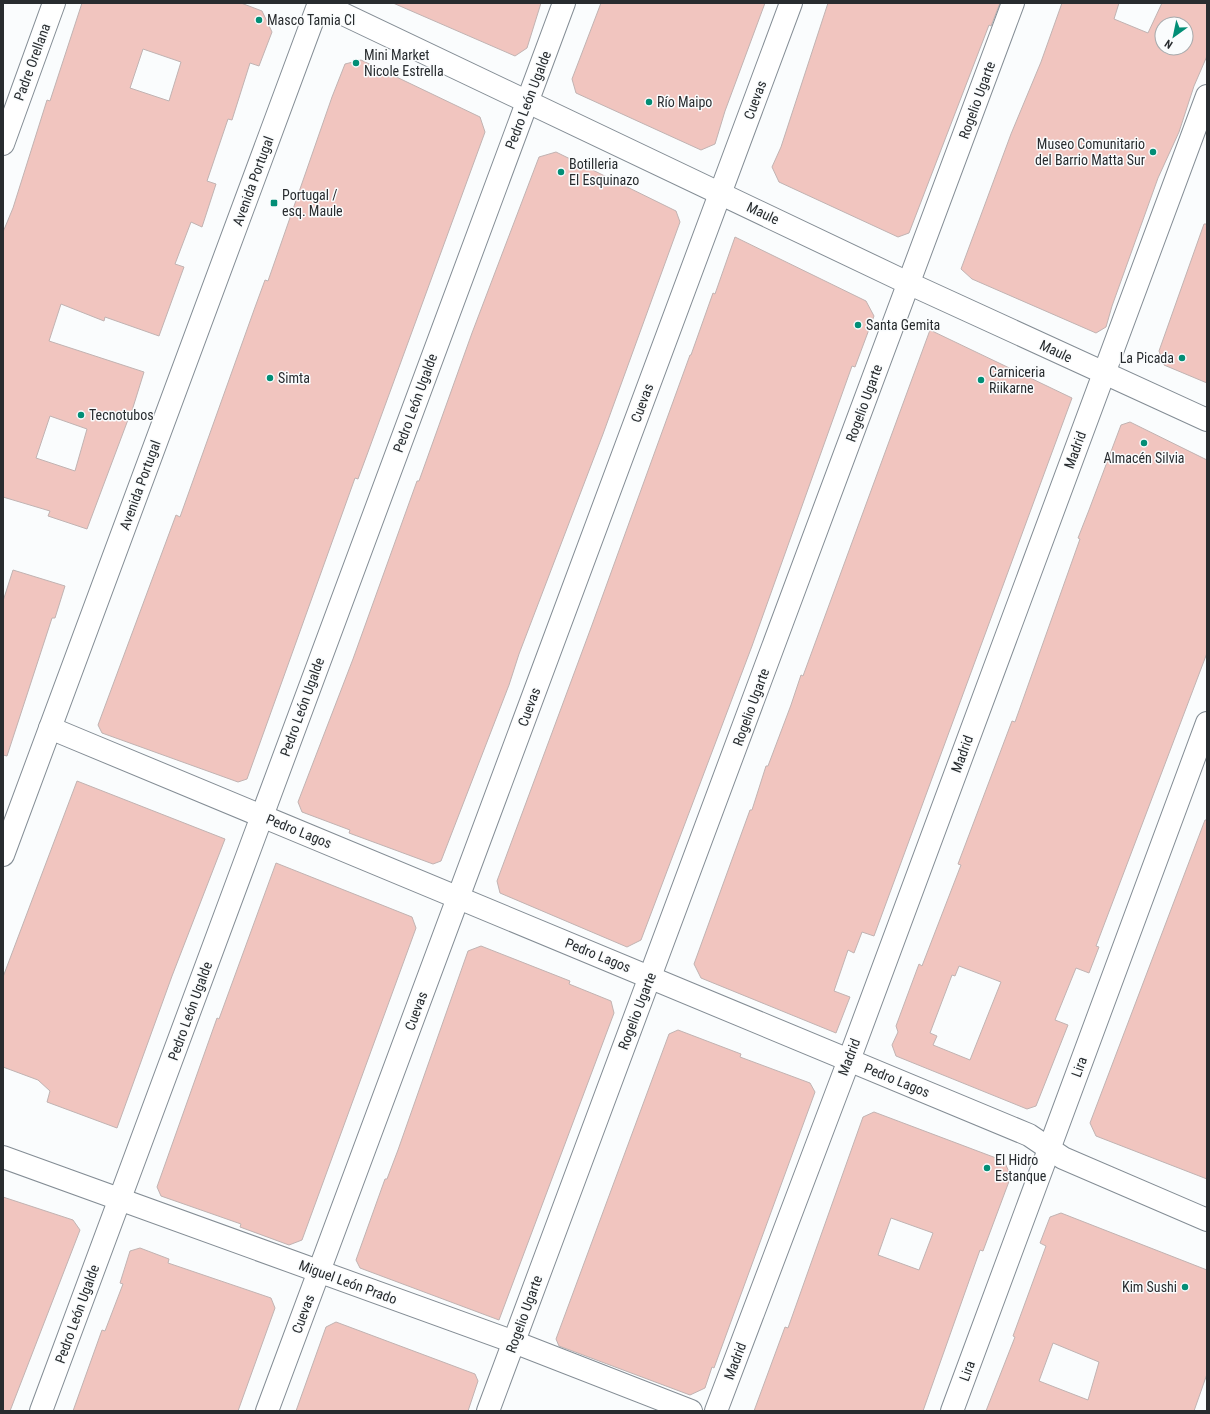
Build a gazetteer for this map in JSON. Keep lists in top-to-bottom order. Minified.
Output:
{"streets":{"street":["Padre Orellana","Pedro León Ugalde","Cuevas","Rogelio Ugarte","Avenida Portugal","Maule","Madrid","Pedro Lagos","Lira","Miguel León Prado"]},"crossings":[["Pedro León Ugalde","Maule"],["Pedro León Ugalde","Pedro Lagos"],["Pedro León Ugalde","Miguel León Prado"],["Cuevas","Maule"],["Cuevas","Pedro Lagos"],["Cuevas","Miguel León Prado"],["Rogelio Ugarte","Maule"],["Rogelio Ugarte","Pedro Lagos"],["Rogelio Ugarte","Miguel León Prado"],["Avenida Portugal","Maule"],["Avenida Portugal","Pedro Lagos"],["Maule","Madrid"],["Madrid","Pedro Lagos"],["Pedro Lagos","Lira"]],"places":{"other":["Masco Tamia Cl","Mini Market Nicole Estrella","Río Maipo","Museo Comunitario del Barrio Matta Sur","Botilleria El Esquinazo","Santa Gemita","La Picada","Simta","Carniceria Riikarne","Tecnotubos","Almacén Silvia","El Hidro Estanque","Kim Sushi"],"transit":["Portugal / esq. Maule"]},"north":"bottom left"}
